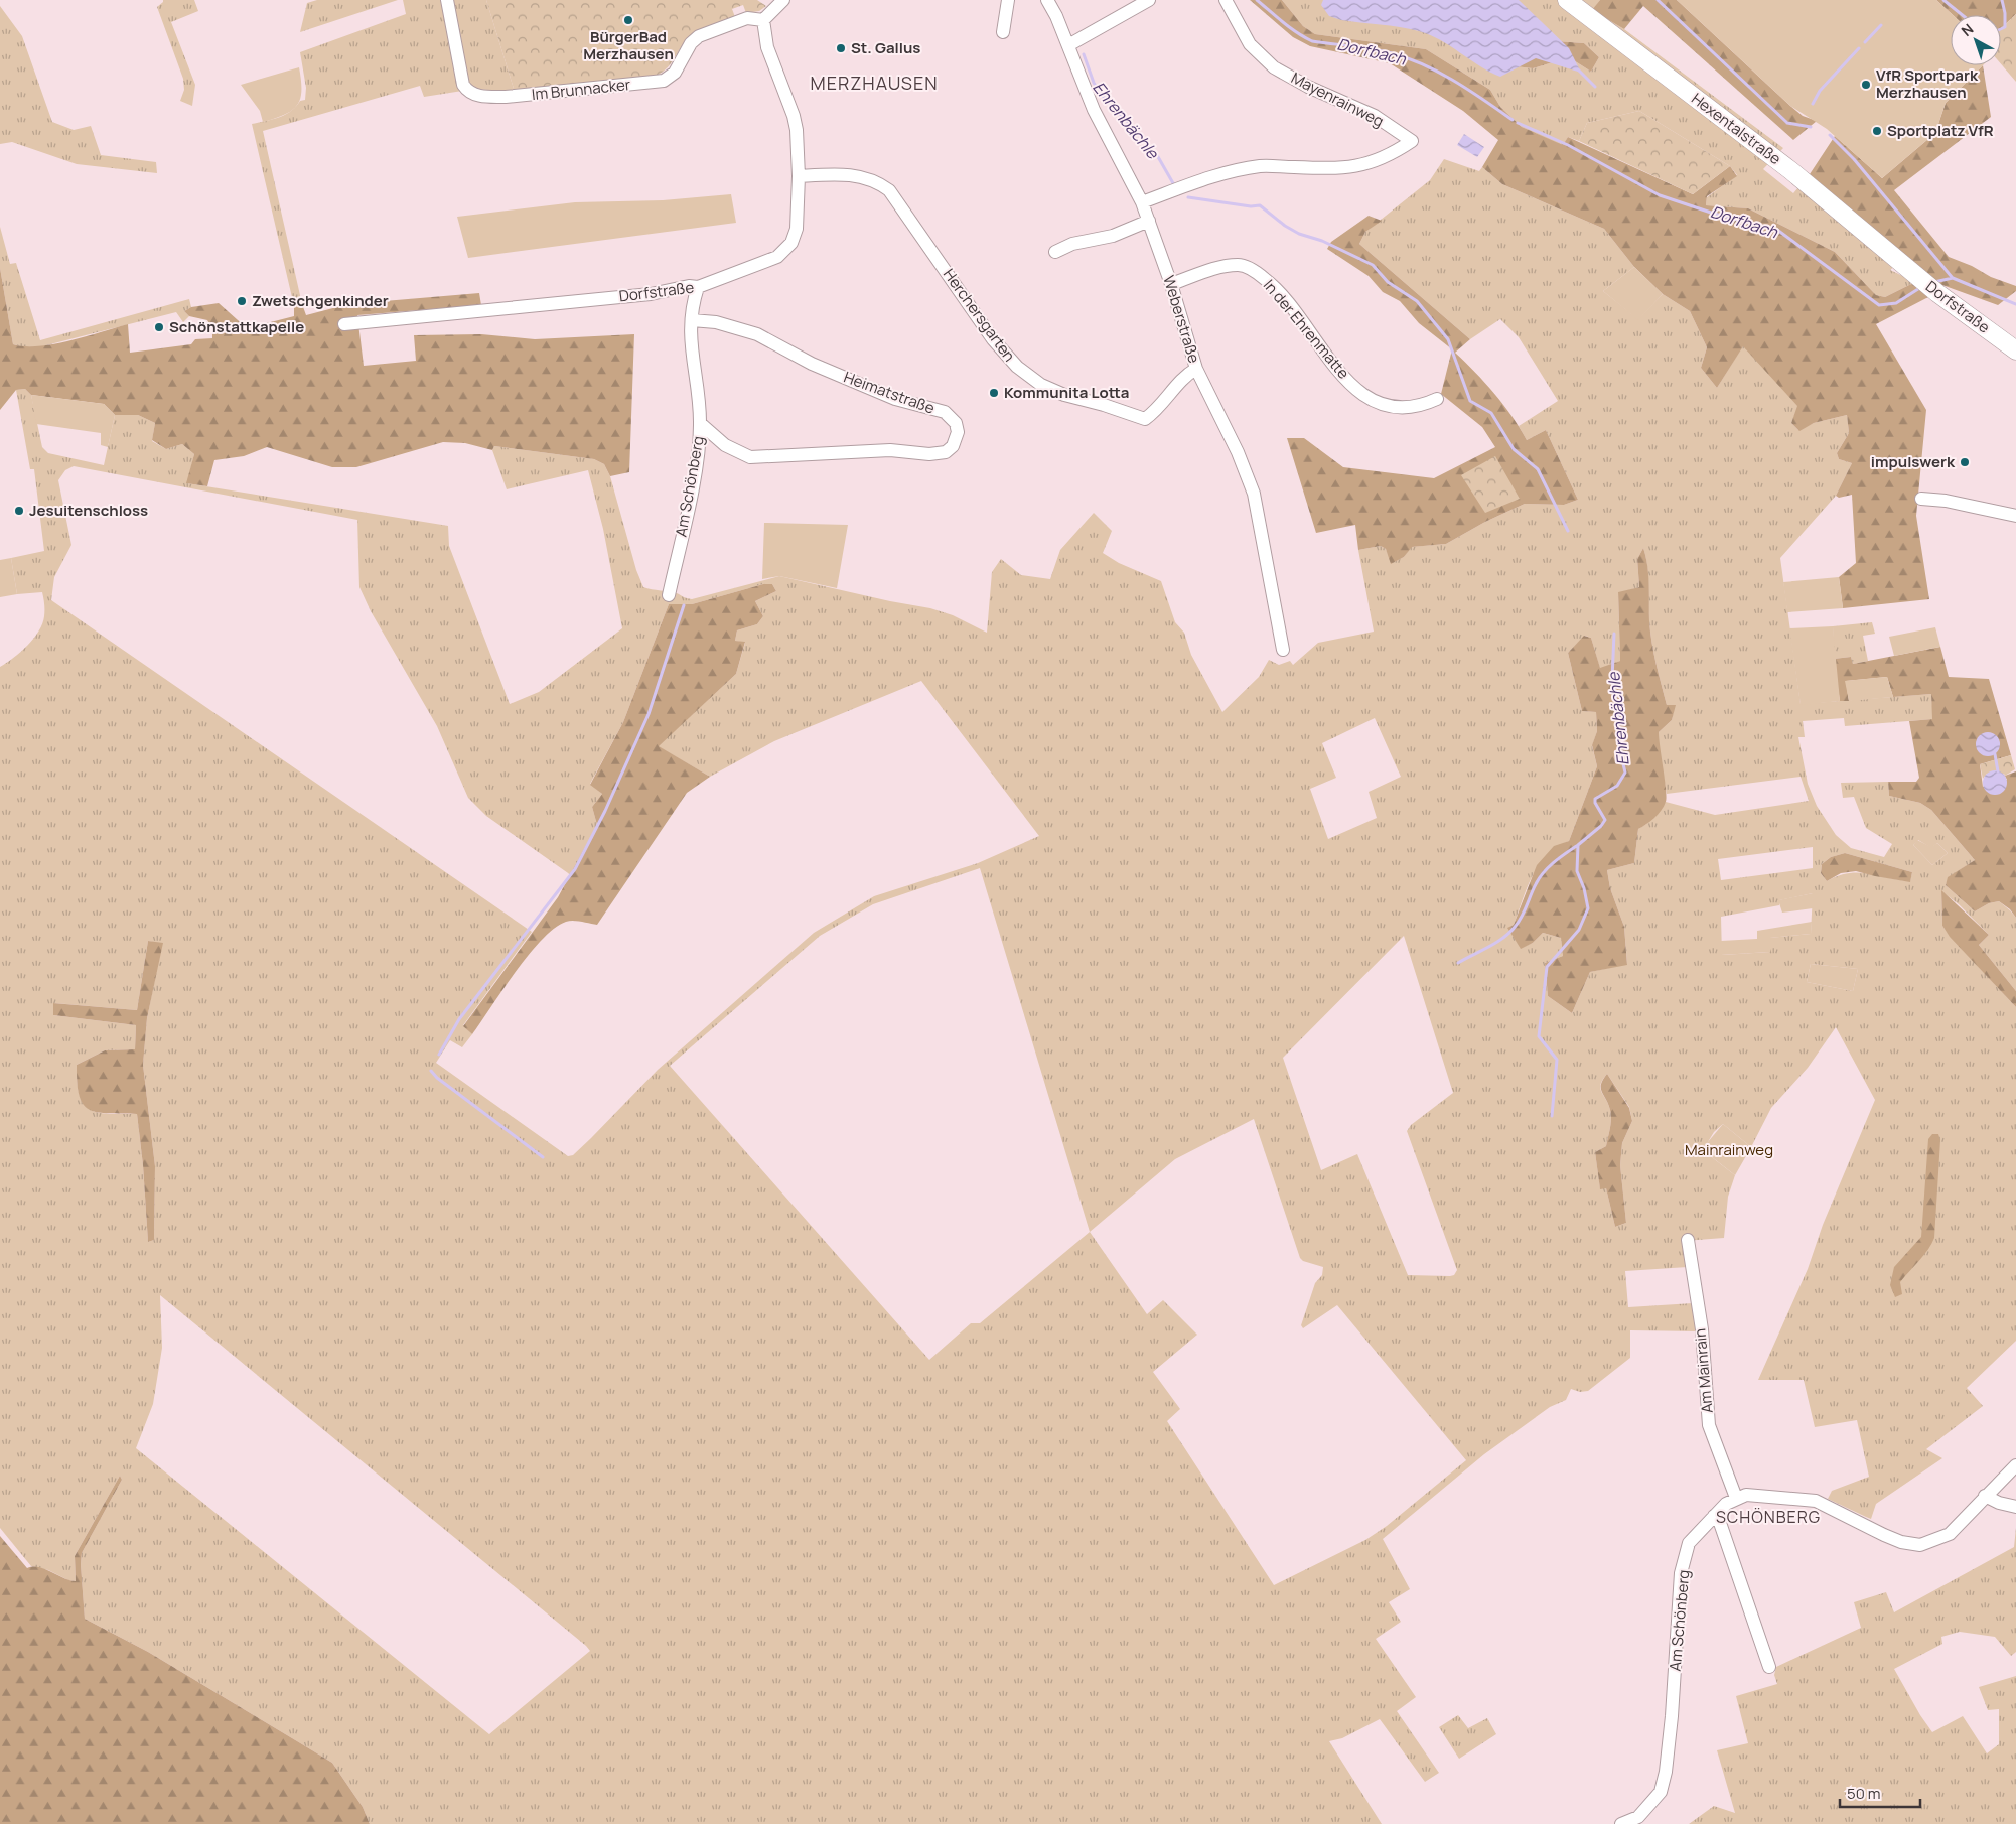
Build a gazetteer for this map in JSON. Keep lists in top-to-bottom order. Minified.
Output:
{"streets":{"main road":["Hexentalstraße","Dorfstraße"],"street":["Im Brunnacker","Mayenrainweg","Herchersgarten","Weberstraße","In der Ehrenmatte","Heimatstraße","Am Schönberg","Am Mainrain"]},"crossings":[["Im Brunnacker","Dorfstraße"],["Mayenrainweg","Weberstraße"],["Hexentalstraße","Dorfstraße"],["Dorfstraße","Herchersgarten"],["Dorfstraße","Am Schönberg"],["Herchersgarten","Weberstraße"],["Weberstraße","In der Ehrenmatte"],["Heimatstraße","Am Schönberg"],["Am Schönberg","Am Mainrain"]],"districts":["MERZHAUSEN","SCHÖNBERG"],"water":["Dorfbach","Ehrenbächle"],"parks":["Mainrainweg"],"places":["BürgerBad Merzhausen","St. Gallus","VfR Sportpark Merzhausen","Sportplatz VfR","Zwetschgenkinder","Schönstattkapelle","Kommunita Lotta","impulswerk","Jesuitenschloss"],"scale_bar":"50 m","north":"top left"}
